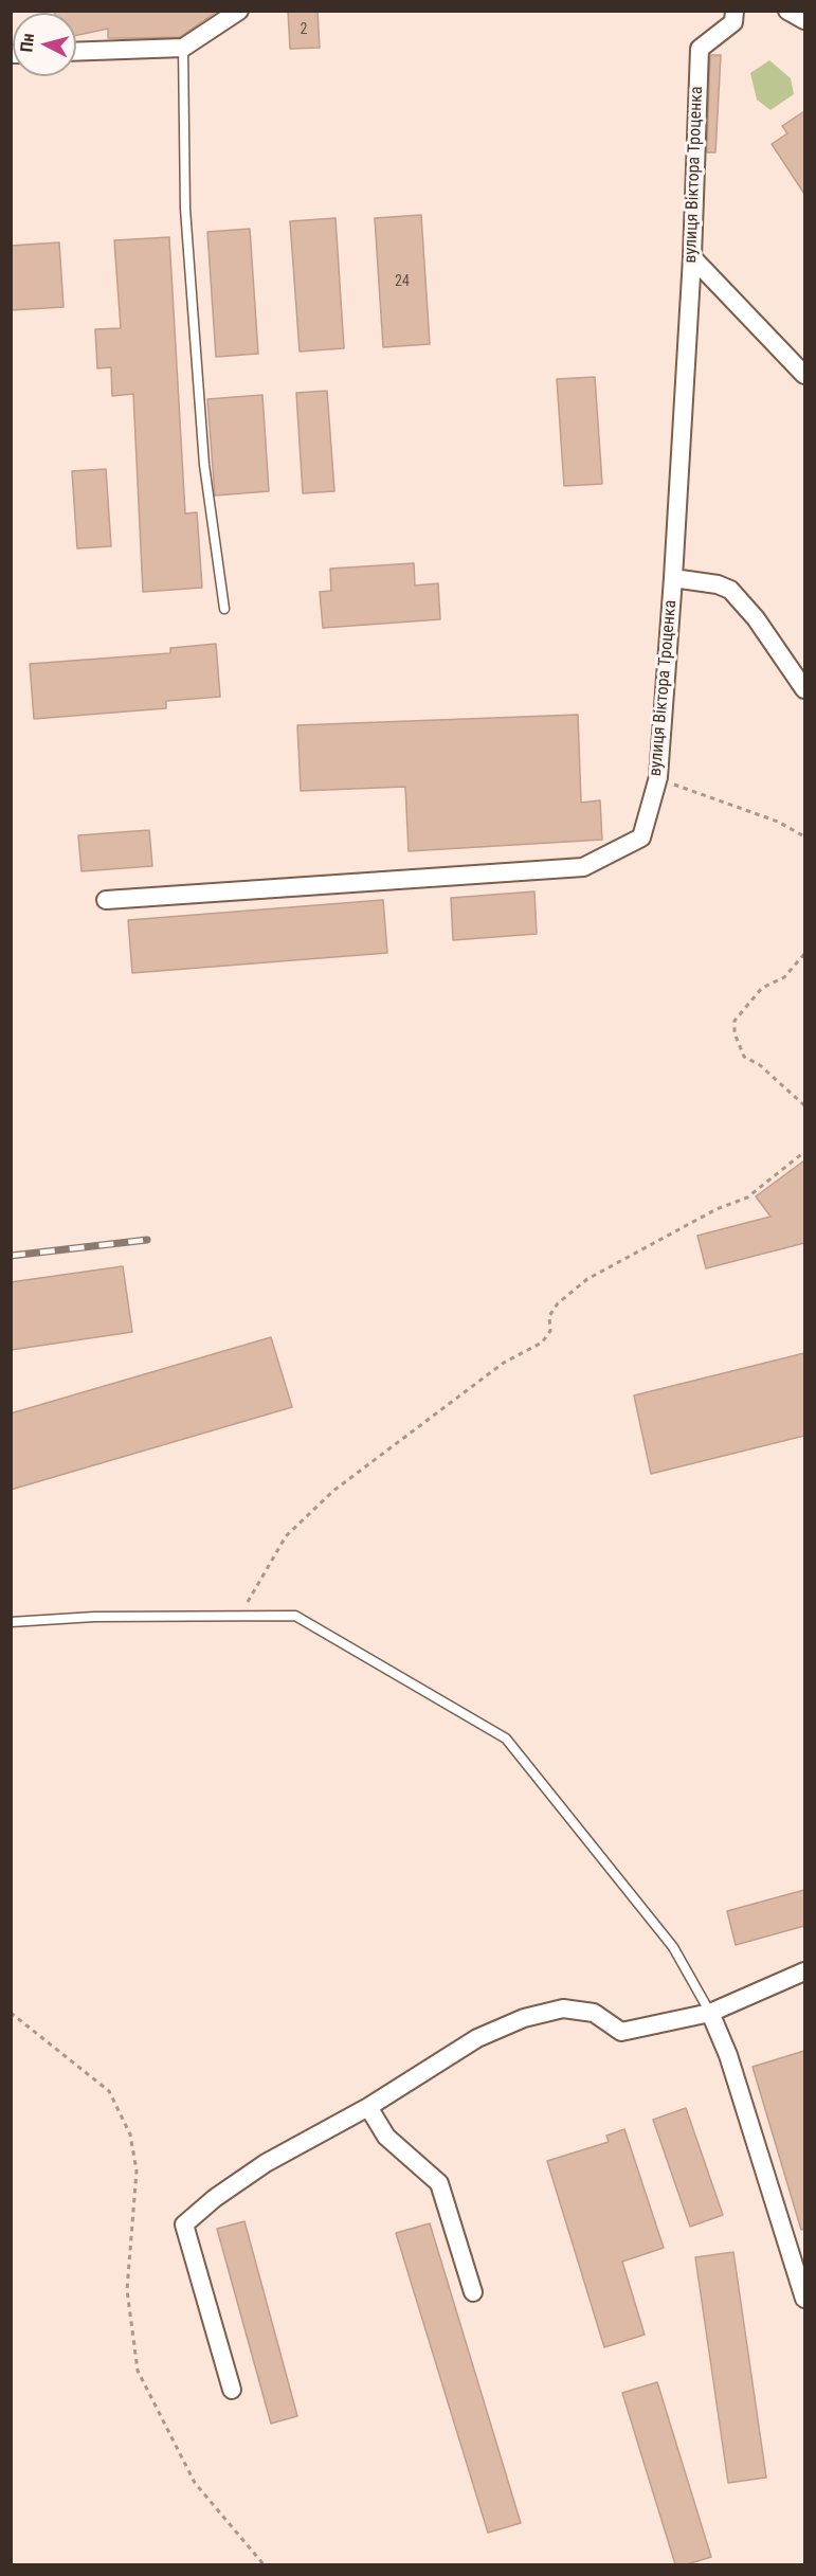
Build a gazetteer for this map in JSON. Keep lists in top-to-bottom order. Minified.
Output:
{"streets":{"street":["вулиця Віктора Троценка"]},"house_numbers":["2","24"],"north":"left"}
